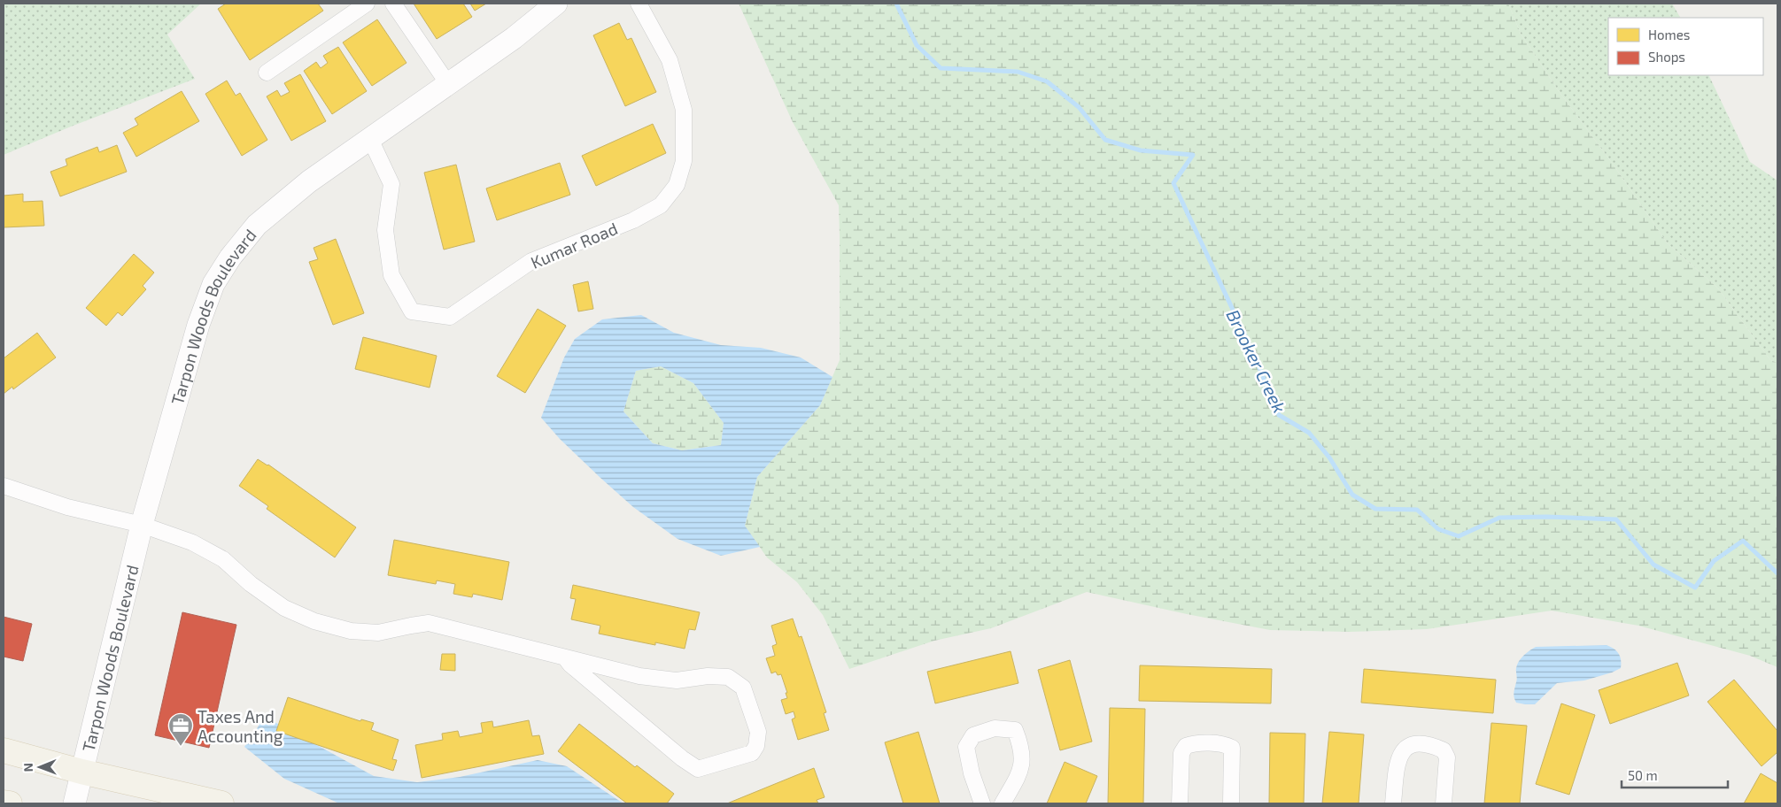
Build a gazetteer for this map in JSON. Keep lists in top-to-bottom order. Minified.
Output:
{"streets":{"street":["Kumar Road","Tarpon Woods Boulevard"]},"crossings":[["Kumar Road","Tarpon Woods Boulevard"]],"water":["Brooker Creek"],"places":{"office":["Taxes And Accounting"]},"legend":["Homes","Shops"],"scale_bar":"50 m","north":"left"}
